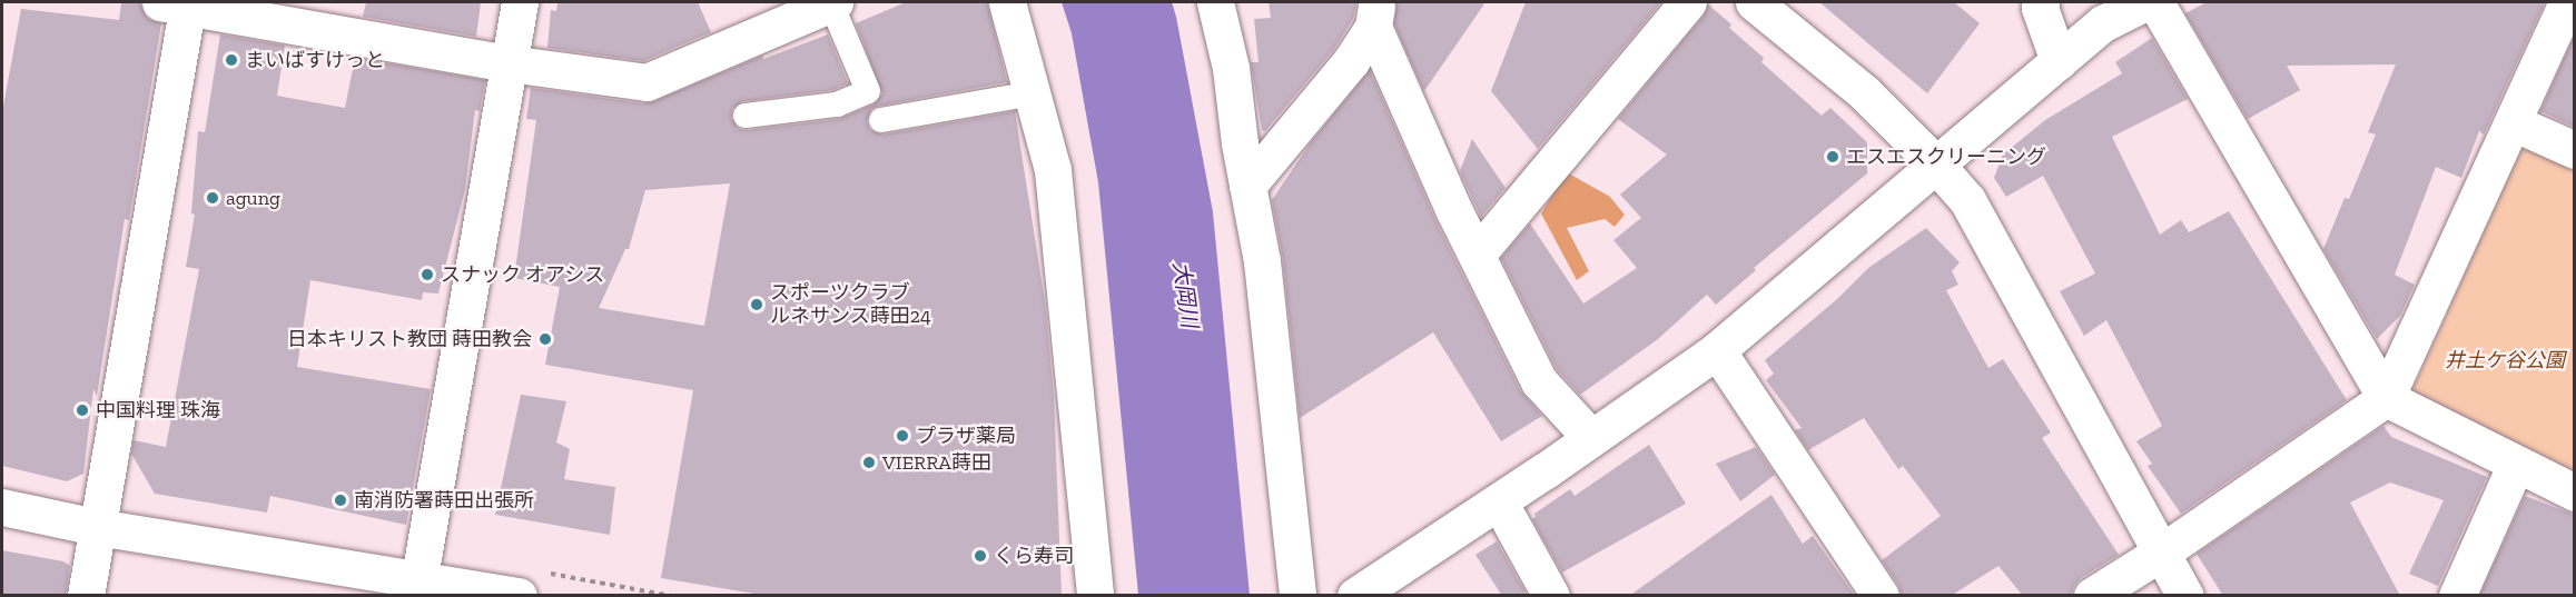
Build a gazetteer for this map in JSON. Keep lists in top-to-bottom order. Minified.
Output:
{"water":["大岡川"],"parks":["井土ケ谷公園"],"places":["まいばすけっと","エスエスクリーニング","agung","スナック オアシス","スポーツクラブ ルネサンス蒔田24","日本キリスト教団 蒔田教会","中国料理 珠海","プラザ薬局","VIERRA蒔田","南消防署蒔田出張所","くら寿司"]}
